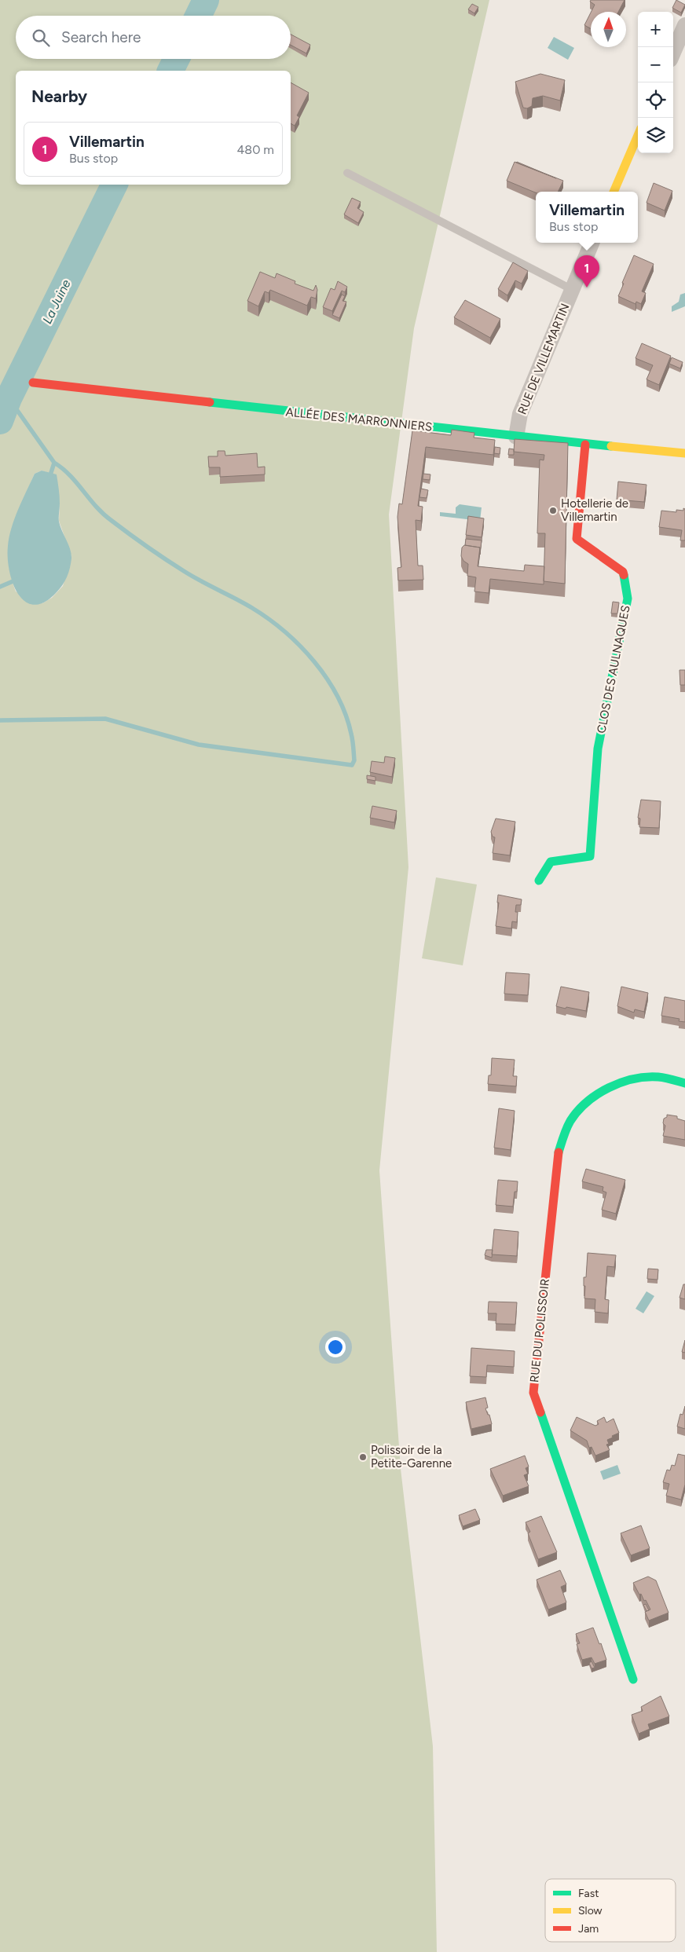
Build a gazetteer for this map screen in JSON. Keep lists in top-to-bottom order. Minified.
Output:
{"streets":{"street":["RUE DE VILLEMARTIN","ALLÉE DES MARRONNIERS","CLOS DES AULNAQUES","RUE DU POLISSOIR"]},"crossings":[["RUE DE VILLEMARTIN","ALLÉE DES MARRONNIERS"],["ALLÉE DES MARRONNIERS","CLOS DES AULNAQUES"]],"water":["La Juine"],"places":["Hotellerie de Villemartin","Polissoir de la Petite-Garenne"],"legend":["Fast","Slow","Jam"],"north":"top","page":{"map_buttons":["+","−"],"search":"Search here","heading":"Nearby","list":[{"mark":"1","name":"Villemartin","note":"Bus stop","value":"480 m"}],"popup":["Villemartin","Bus stop"],"pins":"1"}}
